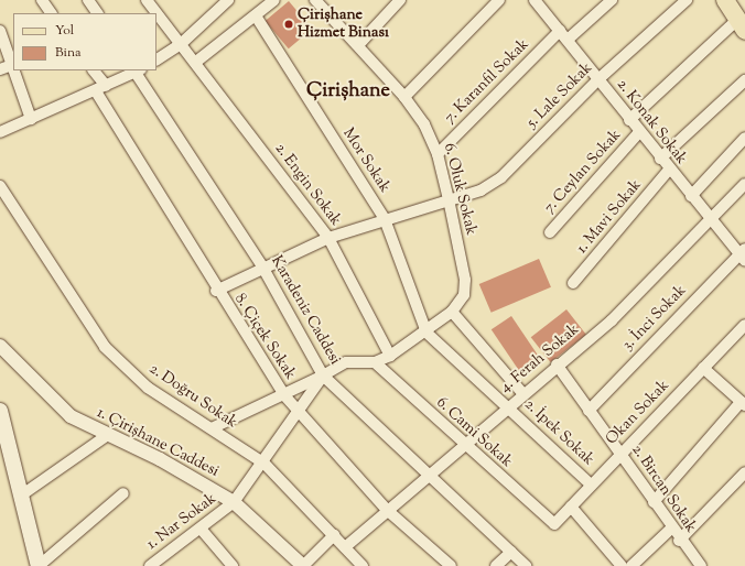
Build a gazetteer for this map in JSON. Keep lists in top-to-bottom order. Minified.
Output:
{"streets":{"street":["7. Karanfil Sokak","5. Lale Sokak","2. Konak Sokak","Mor Sokak","7. Ceylan Sokak","2. Engin Sokak","6. Oluk Sokak","1. Mavi Sokak","Karadeniz Caddesi","3. İnci Sokak","8. Çiçek Sokak","4. Ferah Sokak","2. Doğru Sokak","Okan Sokak","6. Cami Sokak","2. İpek Sokak","1. Çirişhane Caddesi","2. Bircan Sokak","1. Nar Sokak"]},"crossings":[["7. Karanfil Sokak","2. Konak Sokak"],["7. Karanfil Sokak","6. Oluk Sokak"],["5. Lale Sokak","2. Konak Sokak"],["5. Lale Sokak","Mor Sokak"],["5. Lale Sokak","2. Engin Sokak"],["5. Lale Sokak","6. Oluk Sokak"],["5. Lale Sokak","Karadeniz Caddesi"],["5. Lale Sokak","8. Çiçek Sokak"],["2. Konak Sokak","7. Ceylan Sokak"],["2. Konak Sokak","1. Mavi Sokak"],["2. Konak Sokak","3. İnci Sokak"],["2. Konak Sokak","4. Ferah Sokak"],["Mor Sokak","2. İpek Sokak"],["Karadeniz Caddesi","4. Ferah Sokak"],["Karadeniz Caddesi","1. Nar Sokak"],["3. İnci Sokak","2. Bircan Sokak"],["8. Çiçek Sokak","4. Ferah Sokak"],["8. Çiçek Sokak","1. Nar Sokak"],["4. Ferah Sokak","2. Doğru Sokak"],["4. Ferah Sokak","6. Cami Sokak"],["4. Ferah Sokak","2. İpek Sokak"],["4. Ferah Sokak","2. Bircan Sokak"],["2. Doğru Sokak","1. Nar Sokak"],["Okan Sokak","6. Cami Sokak"],["Okan Sokak","2. İpek Sokak"],["Okan Sokak","2. Bircan Sokak"],["1. Çirişhane Caddesi","1. Nar Sokak"]],"districts":["Çirişhane"],"places":["Çirişhane Hizmet Binası"],"legend":["Yol","Bina"]}
